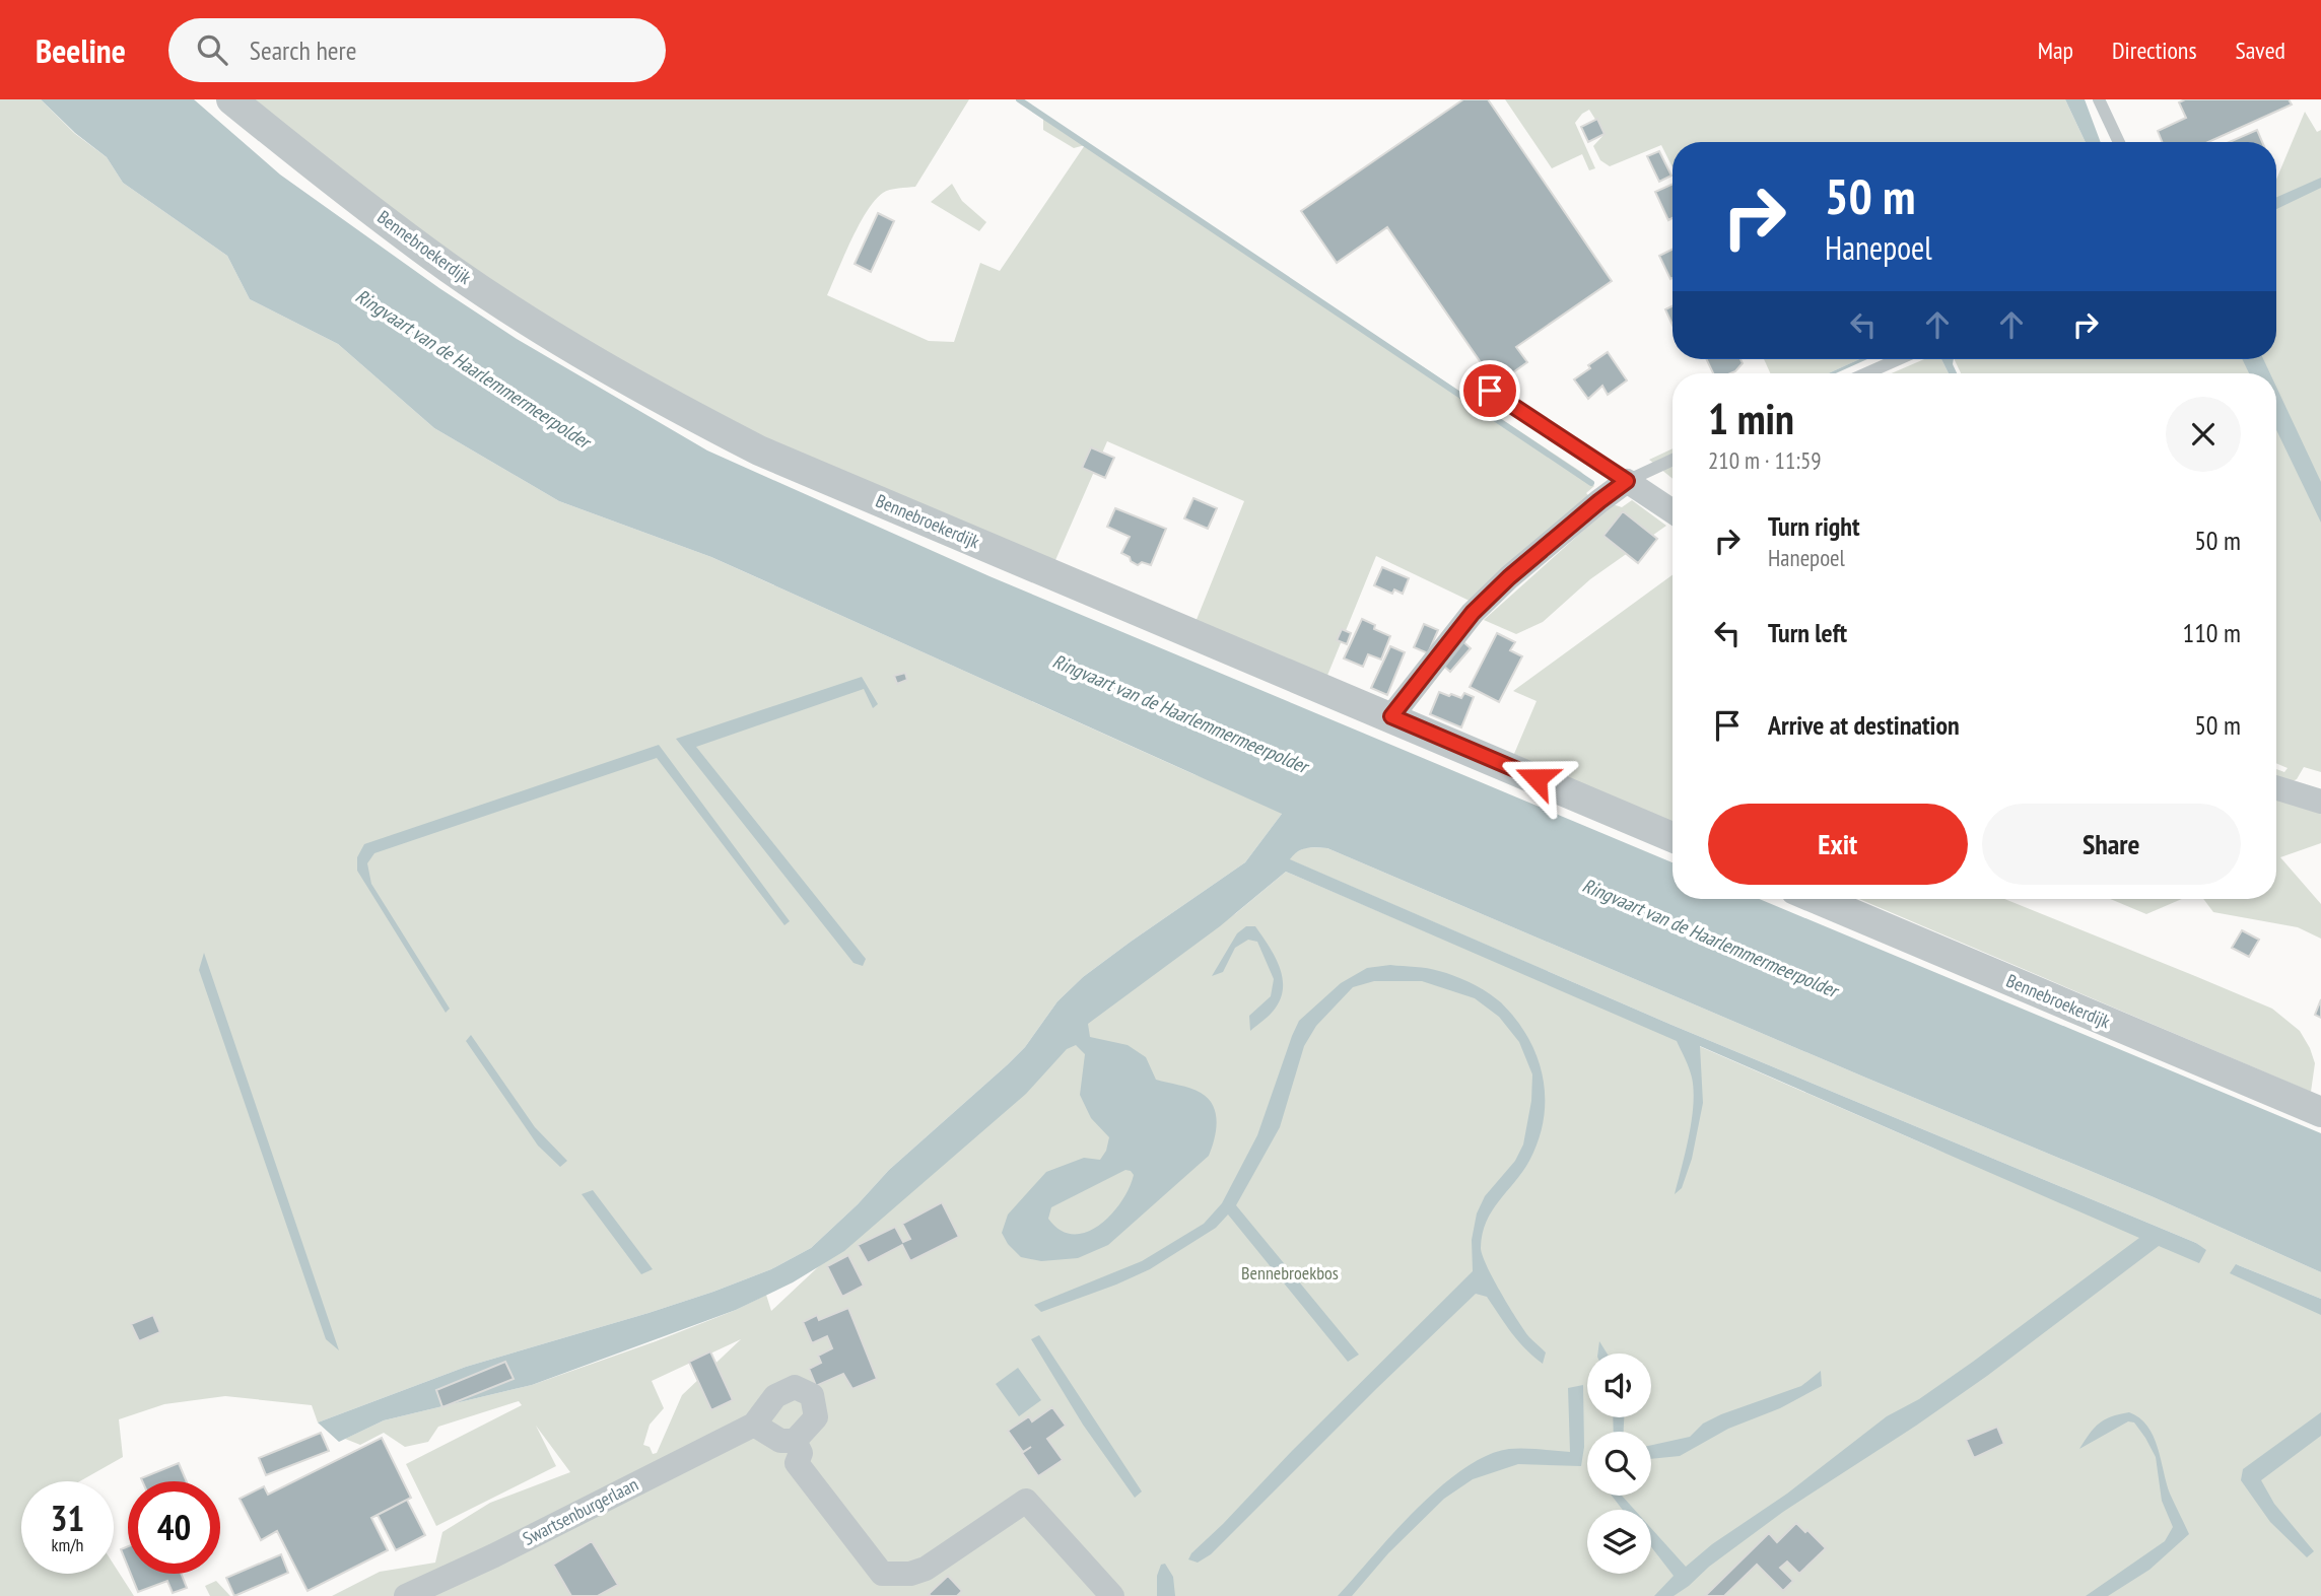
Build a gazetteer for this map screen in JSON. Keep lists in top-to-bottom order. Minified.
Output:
{"streets":{"street":["Bennebroekerdijk","Swartsenburgerlaan"]},"water":["Ringvaart van de Haarlemmermeerpolder"],"parks":["Bennebroekbos"],"page":{"header":"Beeline","search":"Search here","nav":["Map","Directions","Saved"],"turn":["50 m","Hanepoel"],"heading":["1 min","210 m · 11:59"],"list":[{"name":"Turn right","note":"Hanepoel","value":"50 m"},{"name":"Turn left","value":"110 m"},{"name":"Arrive at destination","value":"50 m"}],"buttons":["Exit","Share"],"speed":"31 km/h","limit":"40"}}
